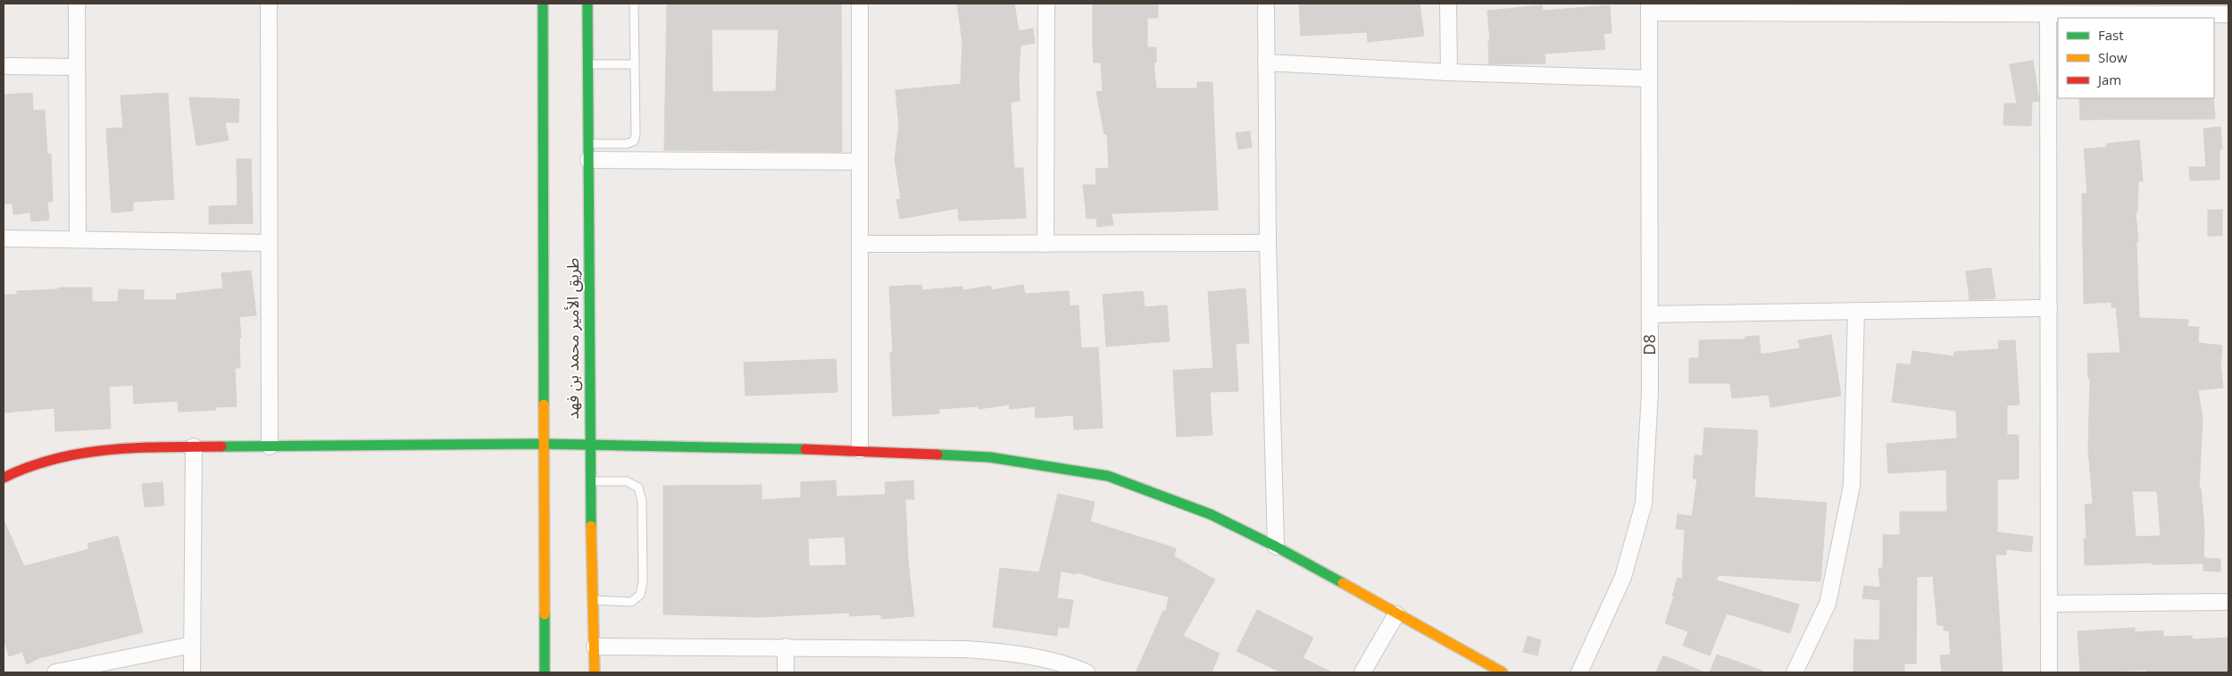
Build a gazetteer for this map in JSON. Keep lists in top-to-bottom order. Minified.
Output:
{"streets":{"street":["طريق الأمير محمد بن فهد","D8"]},"legend":["Fast","Slow","Jam"]}
